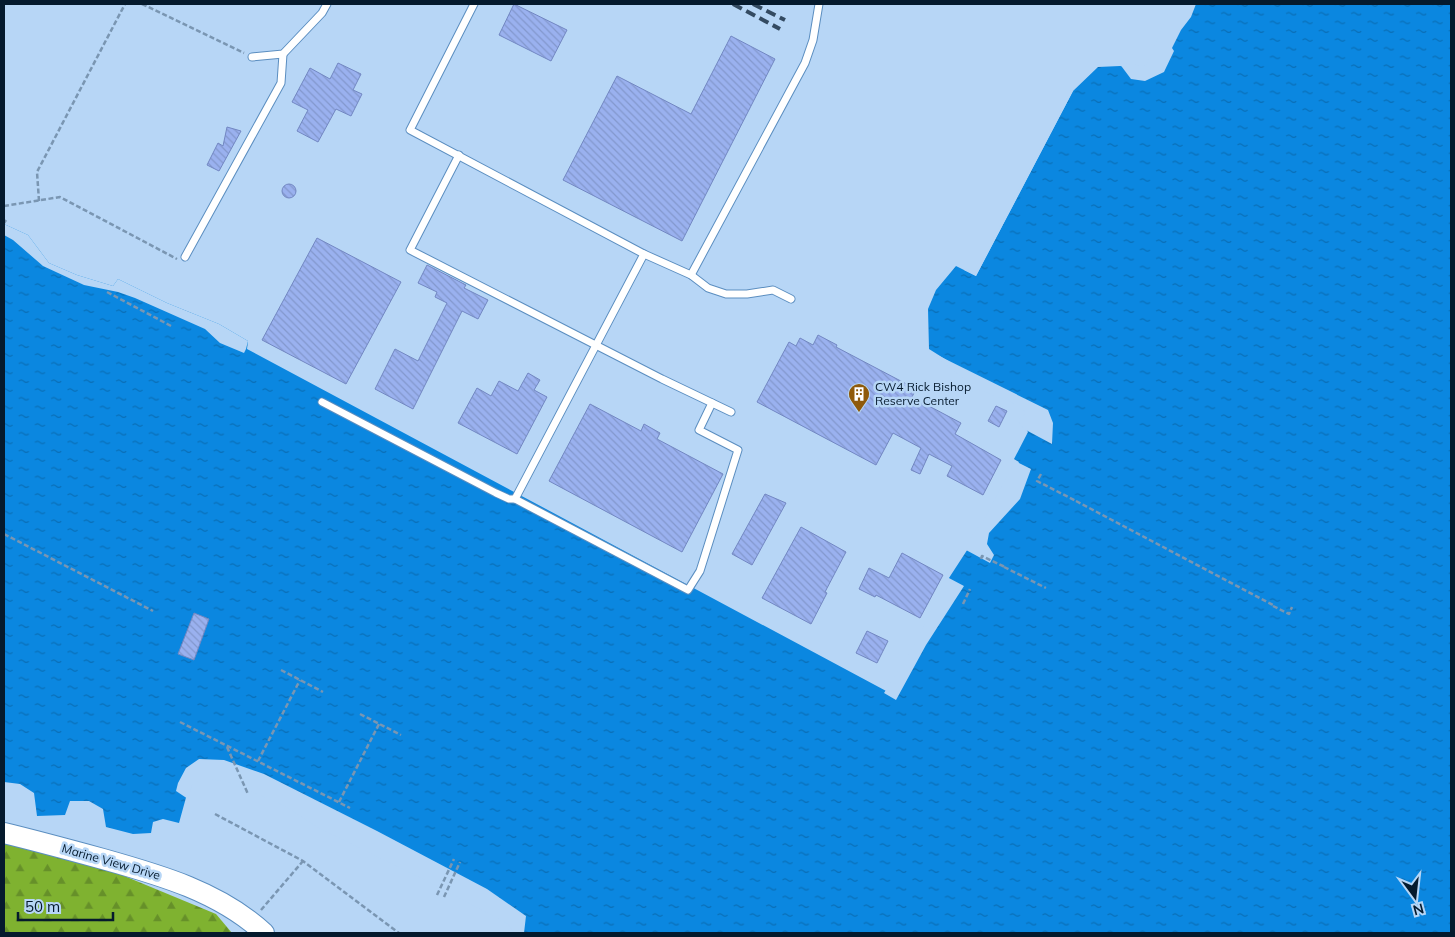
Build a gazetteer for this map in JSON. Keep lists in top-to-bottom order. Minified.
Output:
{"streets":{"main road":["Marine View Drive"]},"places":{"building":["CW4 Rick Bishop Reserve Center"]},"scale_bar":"50 m","north":"bottom"}
